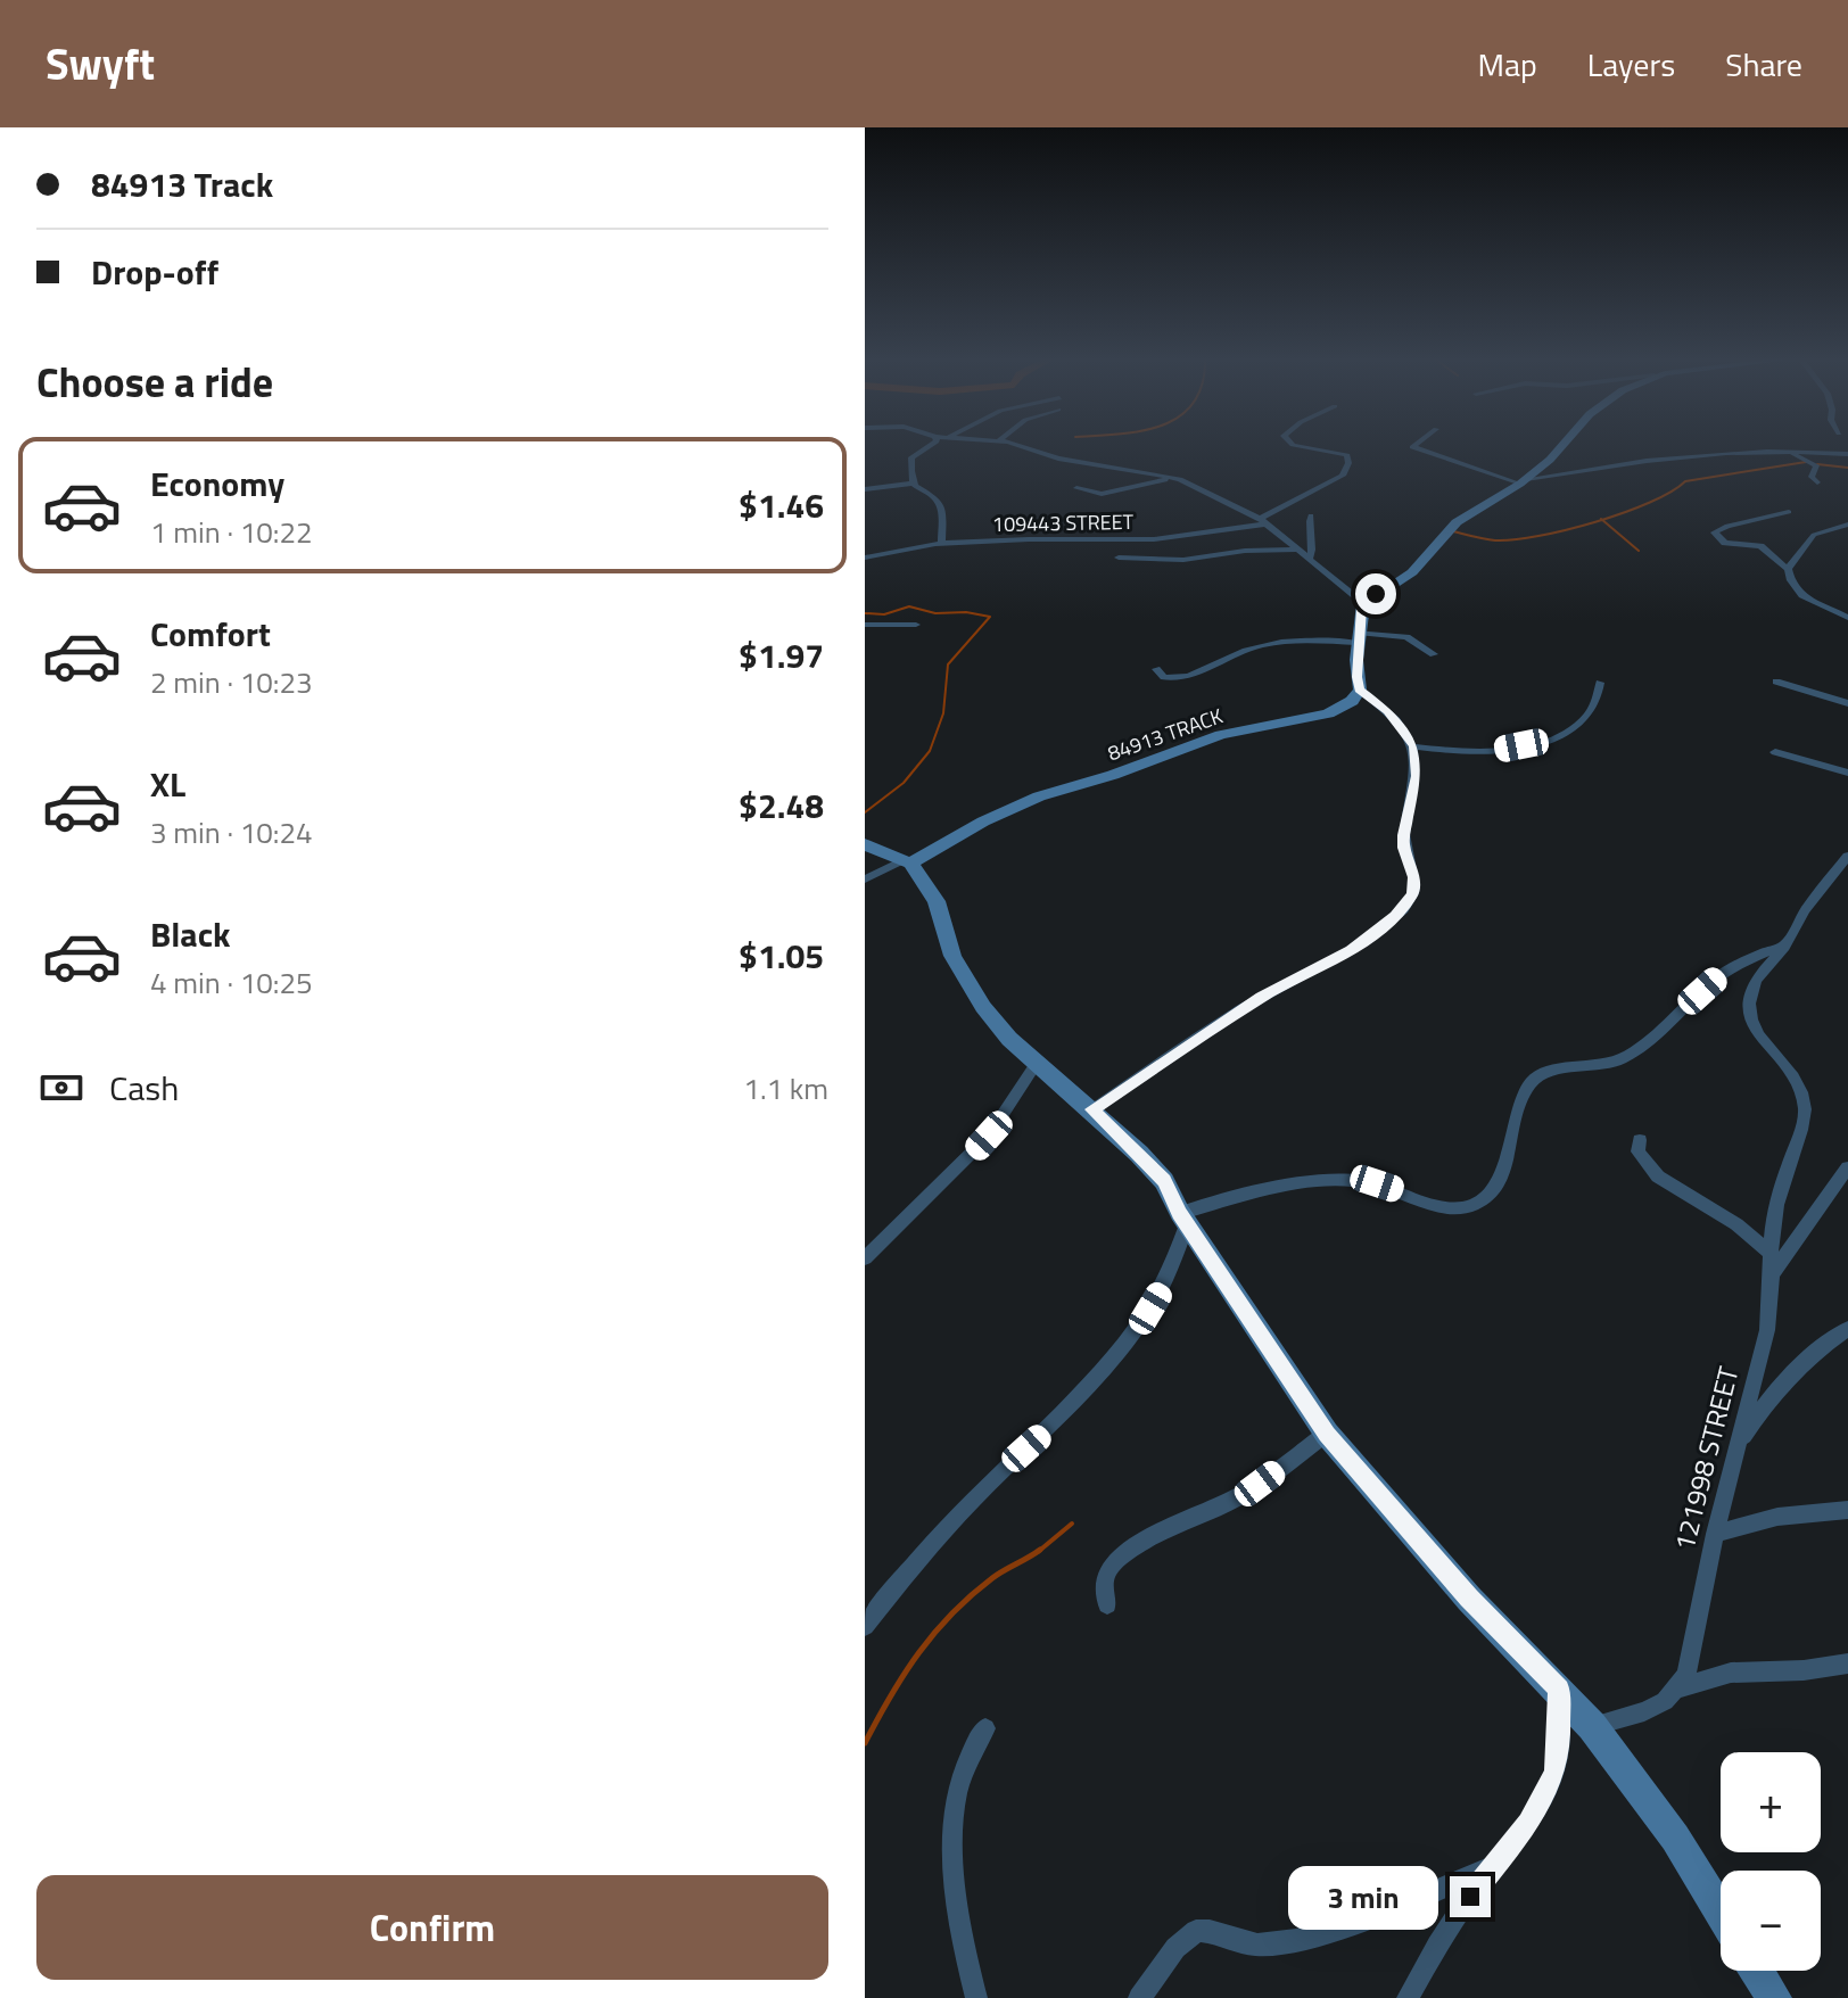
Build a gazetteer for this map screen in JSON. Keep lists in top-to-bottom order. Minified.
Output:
{"streets":{"street":["109443 STREET","84913 TRACK","121998 STREET"]},"page":{"header":"Swyft","nav":["Map","Layers","Share"],"banner":["84913 Track","Drop-off"],"heading":"Choose a ride","list":[{"name":"Economy","note":"1 min · 10:22","value":"$1.46"},{"name":"Comfort","note":"2 min · 10:23","value":"$1.97"},{"name":"XL","note":"3 min · 10:24","value":"$2.48"},{"name":"Black","note":"4 min · 10:25","value":"$1.05"}],"pay":["Cash","1.1 km"],"map_buttons":["+","−"],"buttons":"Confirm","bubble":"3 min"}}
